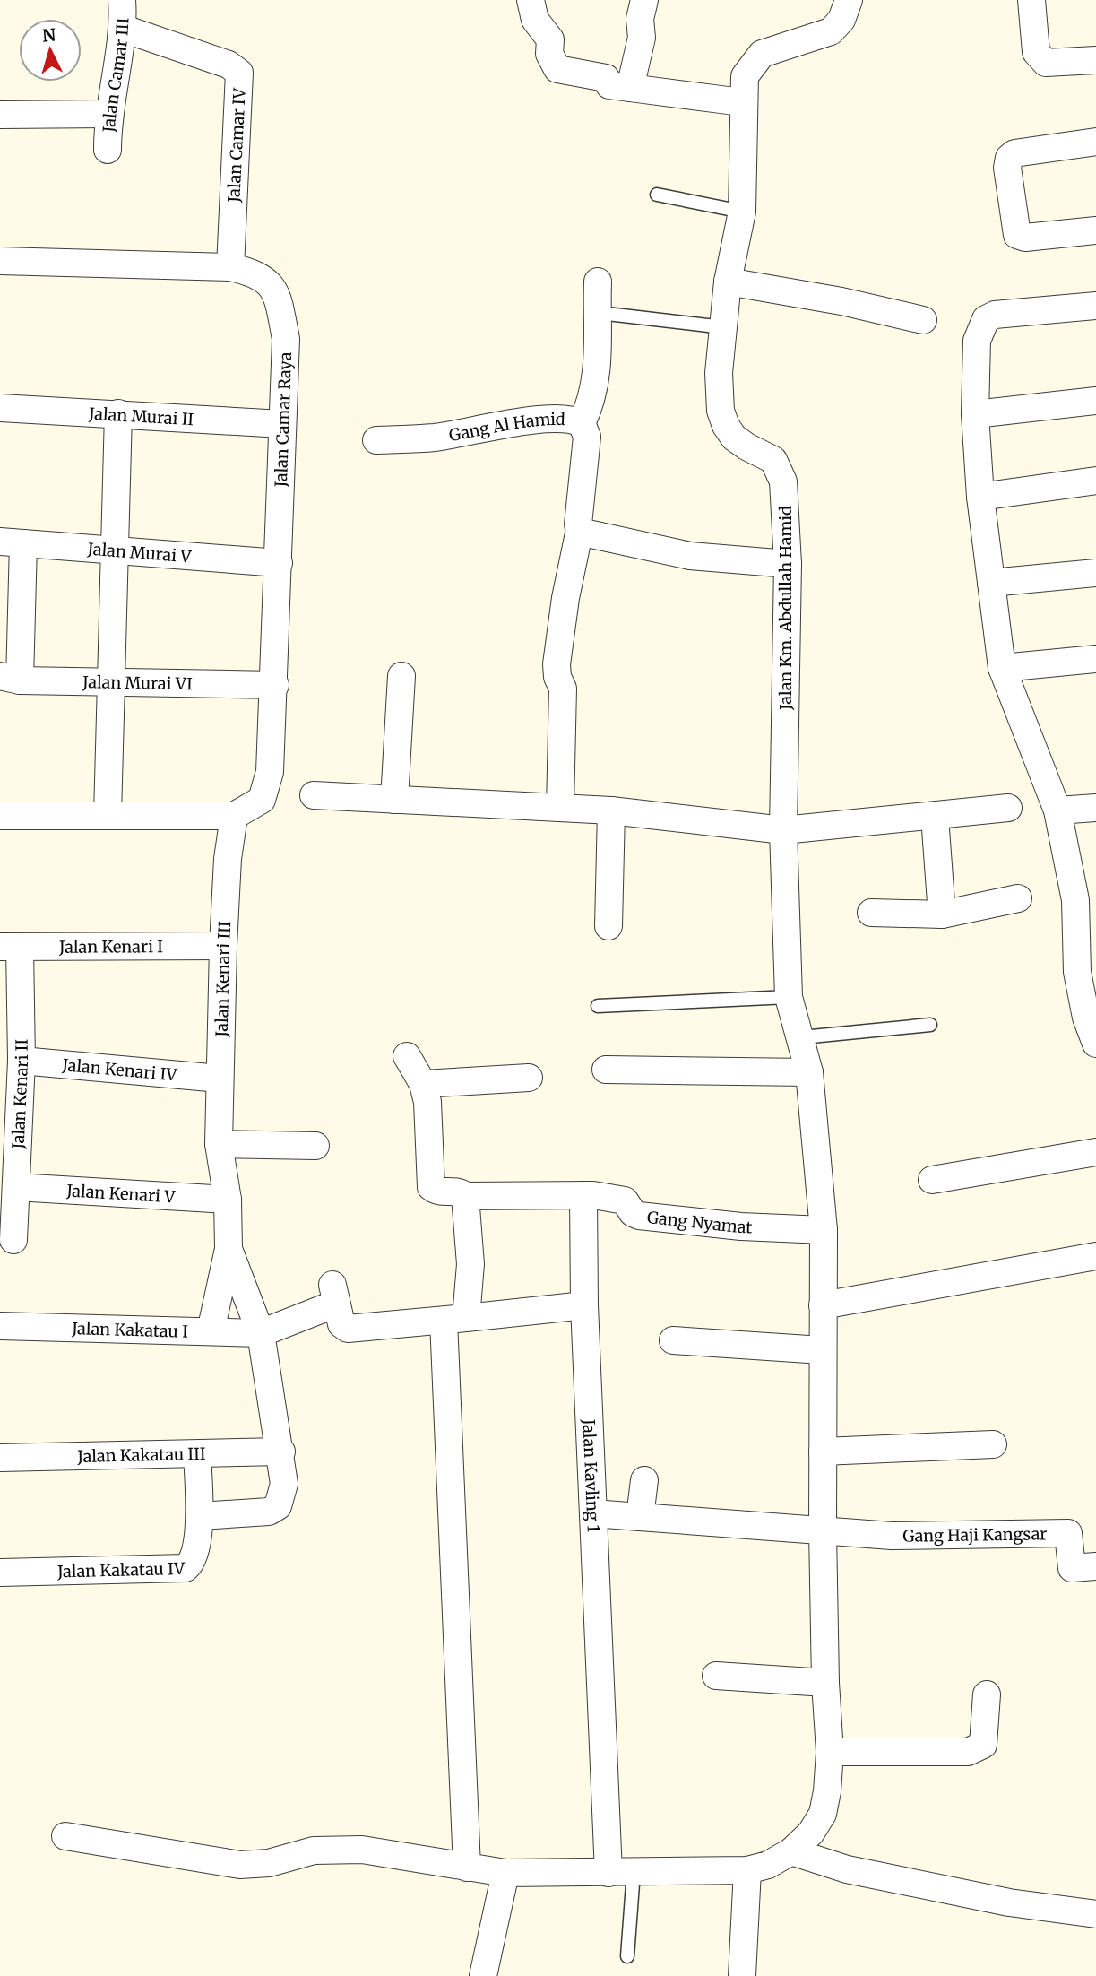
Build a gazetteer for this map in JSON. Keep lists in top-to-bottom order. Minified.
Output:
{"streets":{"street":["Jalan Camar III","Jalan Camar IV","Jalan Murai II","Jalan Camar Raya","Gang Al Hamid","Jalan Murai V","Jalan Km. Abdullah Hamid","Jalan Murai VI","Jalan Kenari I","Jalan Kenari III","Jalan Kenari IV","Jalan Kenari II","Jalan Kenari V","Gang Nyamat","Jalan Kakatau I","Jalan Kakatau III","Jalan Kavling 1","Gang Haji Kangsar","Jalan Kakatau IV"]},"crossings":[["Jalan Camar III","Jalan Camar IV"],["Jalan Camar IV","Jalan Camar Raya"],["Jalan Murai II","Jalan Camar Raya"],["Jalan Camar Raya","Jalan Murai V"],["Jalan Camar Raya","Jalan Murai VI"],["Jalan Camar Raya","Jalan Kenari III"],["Jalan Km. Abdullah Hamid","Gang Nyamat"],["Jalan Km. Abdullah Hamid","Jalan Kavling 1"],["Jalan Km. Abdullah Hamid","Gang Haji Kangsar"],["Jalan Kenari I","Jalan Kenari III"],["Jalan Kenari I","Jalan Kenari II"],["Jalan Kenari III","Jalan Kenari IV"],["Jalan Kenari III","Jalan Kenari V"],["Jalan Kenari III","Jalan Kakatau I"],["Jalan Kenari IV","Jalan Kenari II"],["Jalan Kenari II","Jalan Kenari V"],["Gang Nyamat","Jalan Kavling 1"],["Jalan Kakatau III","Jalan Kakatau IV"]],"north":"top"}
